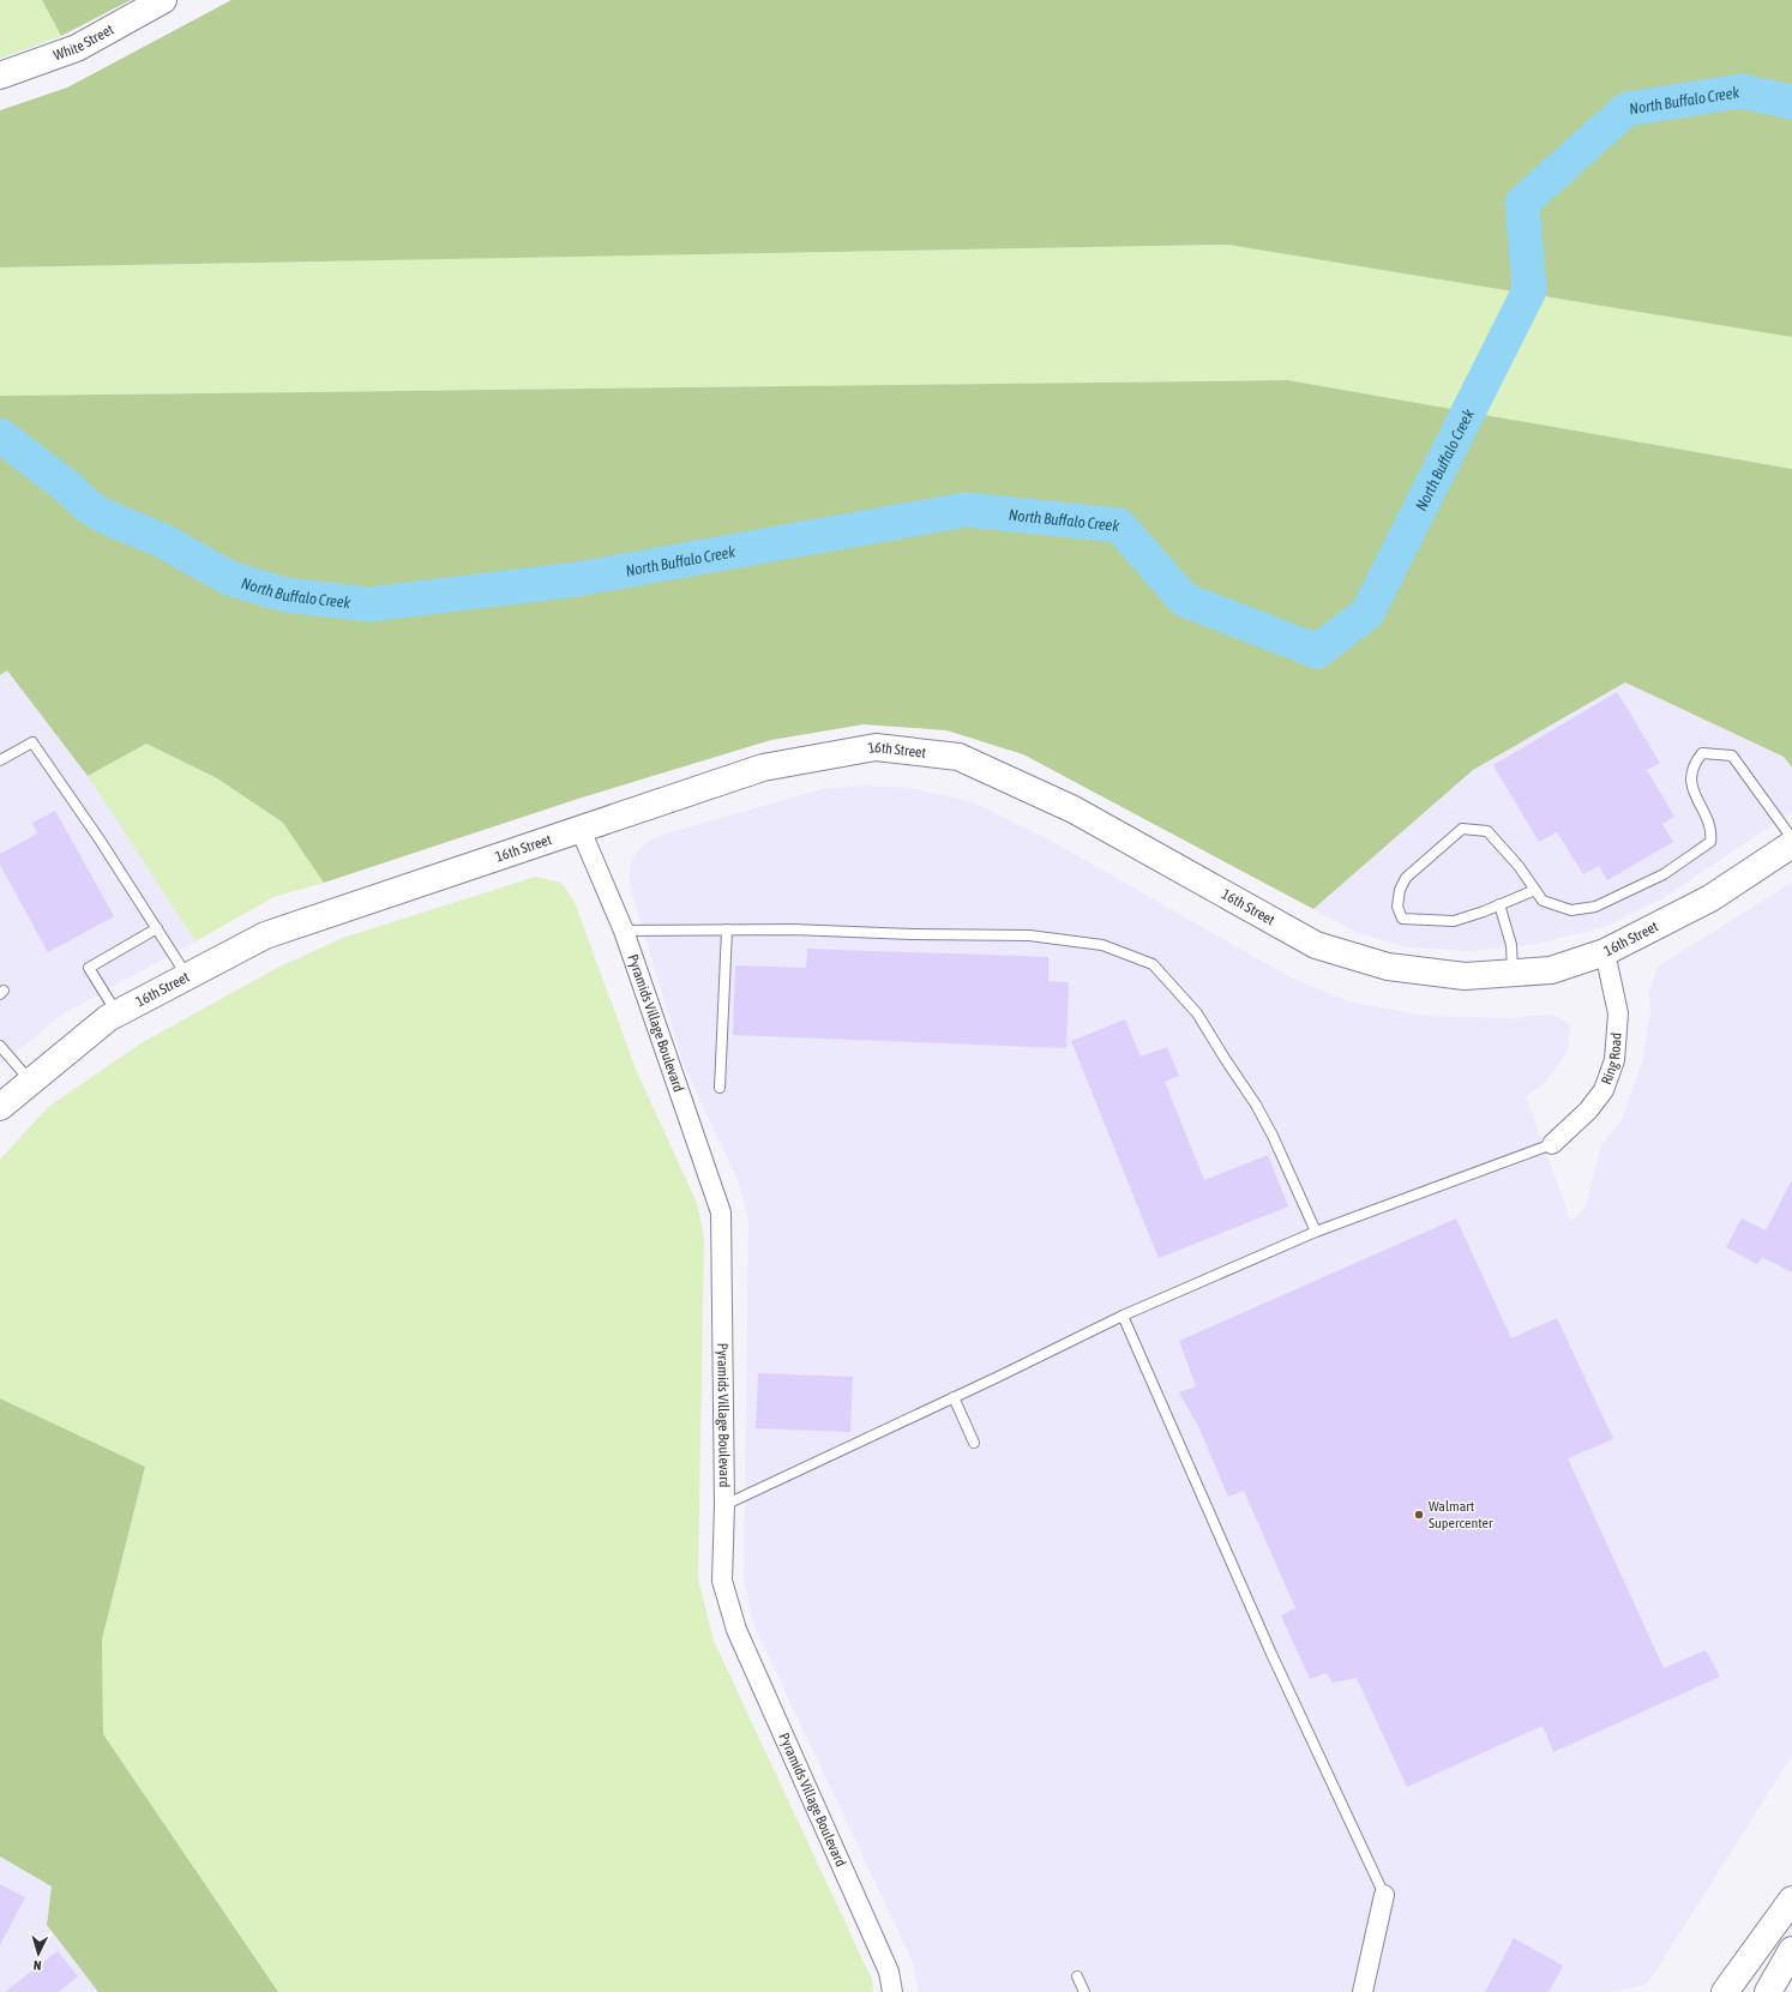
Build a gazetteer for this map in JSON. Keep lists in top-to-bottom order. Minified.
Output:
{"streets":{"main road":["White Street","16th Street"],"street":["Pyramids Village Boulevard","Ring Road"]},"crossings":[["16th Street","Pyramids Village Boulevard"],["16th Street","Ring Road"]],"water":["North Buffalo Creek"],"places":["Walmart Supercenter"],"north":"bottom"}
